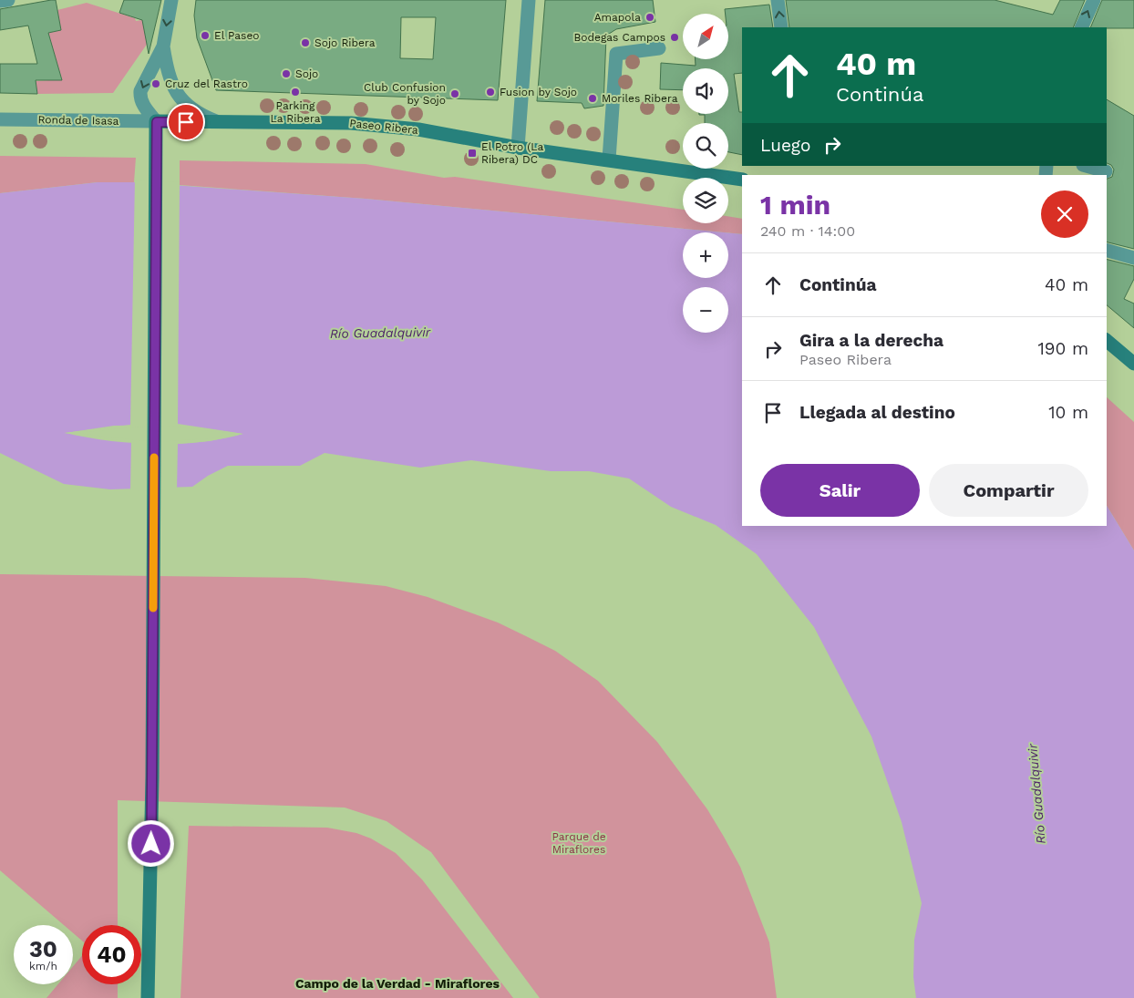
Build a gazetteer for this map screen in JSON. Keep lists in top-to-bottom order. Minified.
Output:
{"streets":{"street":["Ronda de Isasa","Paseo Ribera"]},"crossings":[["Ronda de Isasa","Paseo Ribera"]],"districts":["Campo de la Verdad - Miraflores"],"water":["Río Guadalquivir"],"parks":["Parque de Miraflores"],"places":{"other":["Amapola","El Paseo","Bodegas Campos","Sojo Ribera","Sojo","Cruz del Rastro","Parking La Ribera","Fusion by Sojo","Club Confusion by Sojo","Moriles Ribera"],"transit":["El Potro (La Ribera) DC"]},"north":"top right","page":{"map_buttons":["+","−"],"turn":["40 m","Continúa"],"then":"Luego","heading":["1 min","240 m · 14:00"],"list":[{"name":"Continúa","value":"40 m"},{"name":"Gira a la derecha","note":"Paseo Ribera","value":"190 m"},{"name":"Llegada al destino","value":"10 m"}],"buttons":["Salir","Compartir"],"speed":"30 km/h","limit":"40"}}
